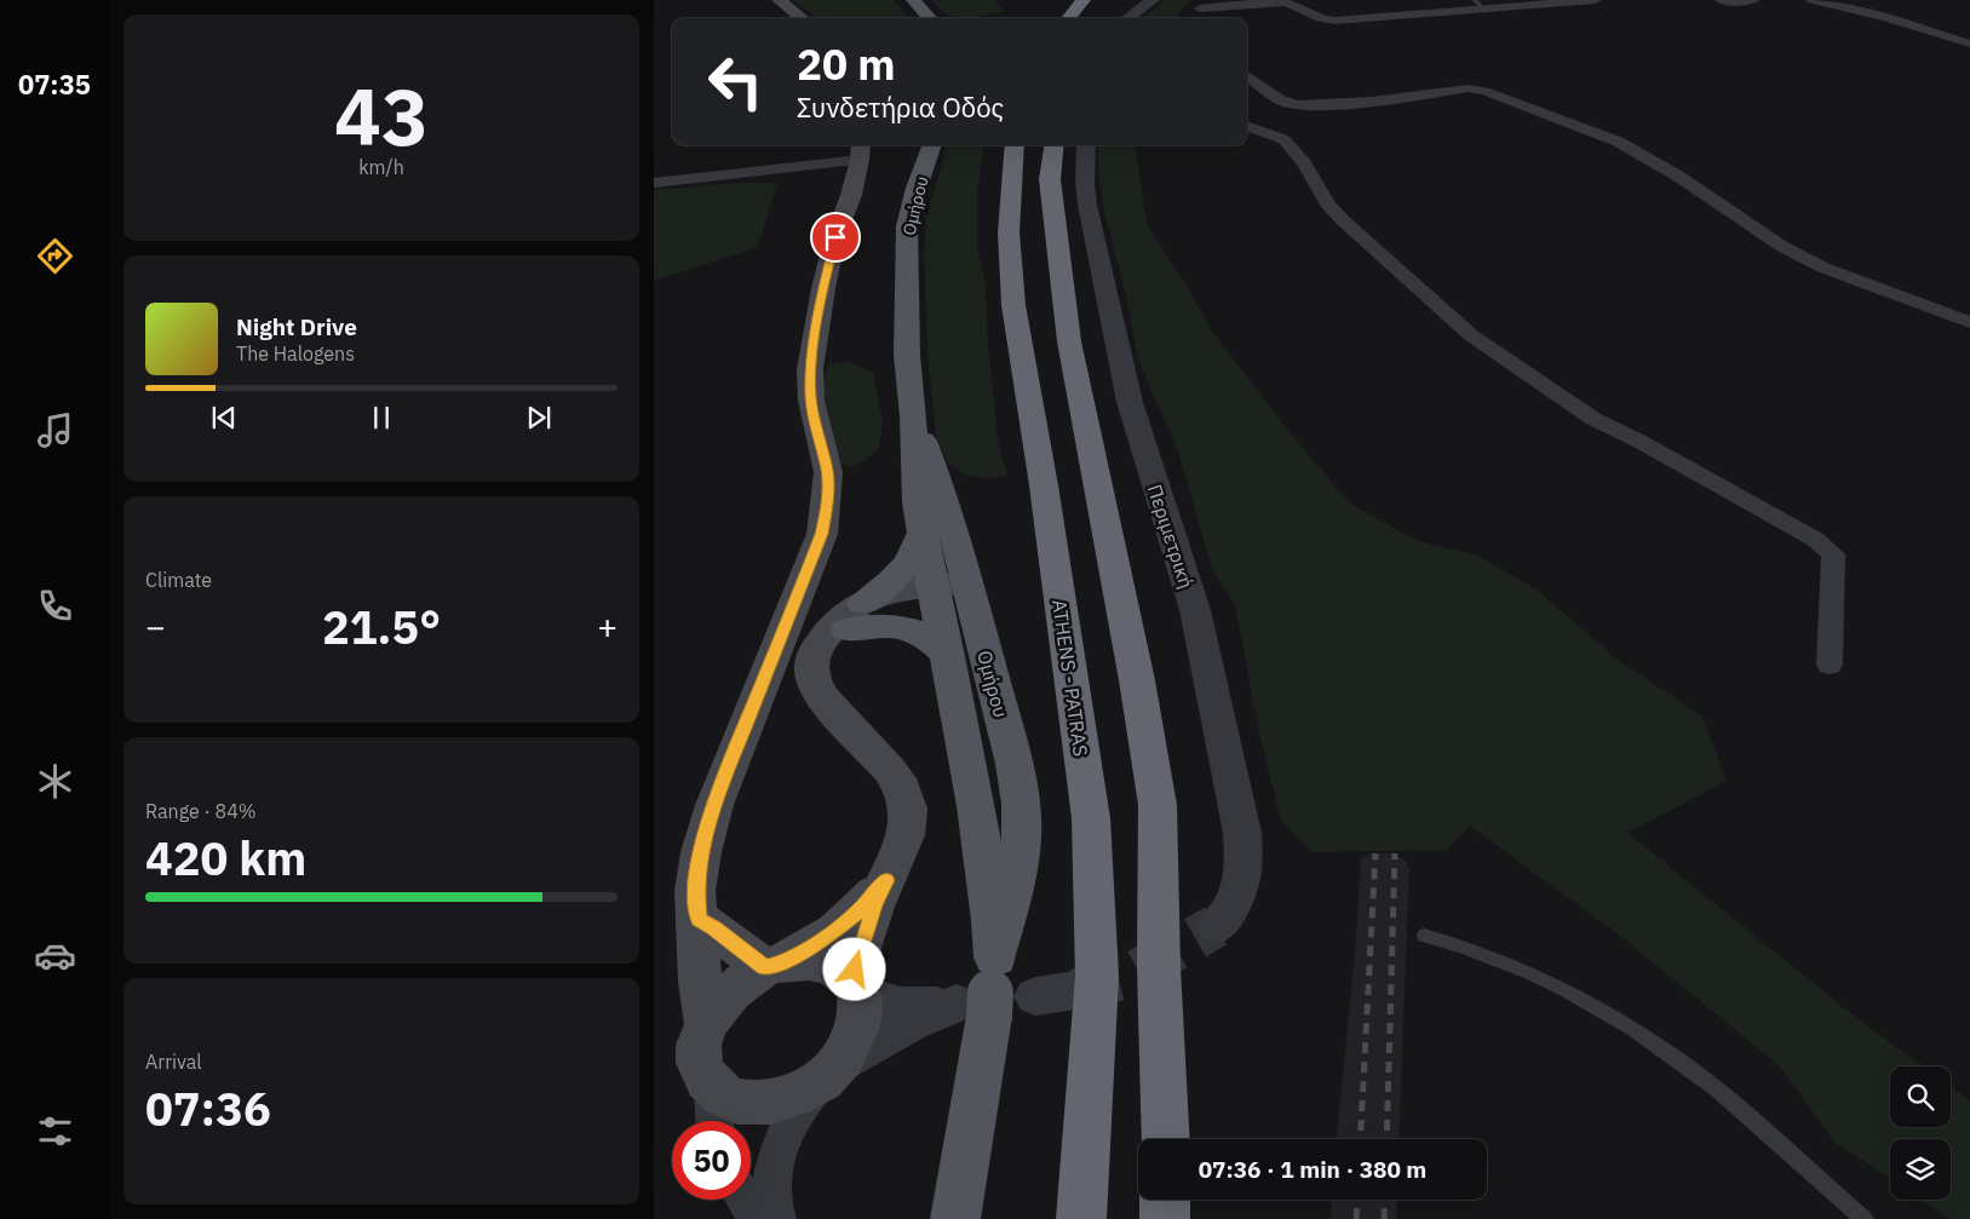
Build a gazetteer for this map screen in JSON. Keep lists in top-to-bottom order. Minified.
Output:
{"streets":{"highway":["ATHENS - PATRAS"],"main road":["Ομήρου"],"street":["Περιμετρική"]},"page":{"tabs":"07:35","tile":[["43","km/h"],"Climate",["Range · 84%","420 km"],["Arrival","07:36"]],"turn":["20 m","Συνδετήρια Οδός"],"song":["Night Drive","The Halogens"],"heat":["−","21.5°","+"],"limit":"50","trip":"07:36 · 1 min · 380 m"}}
